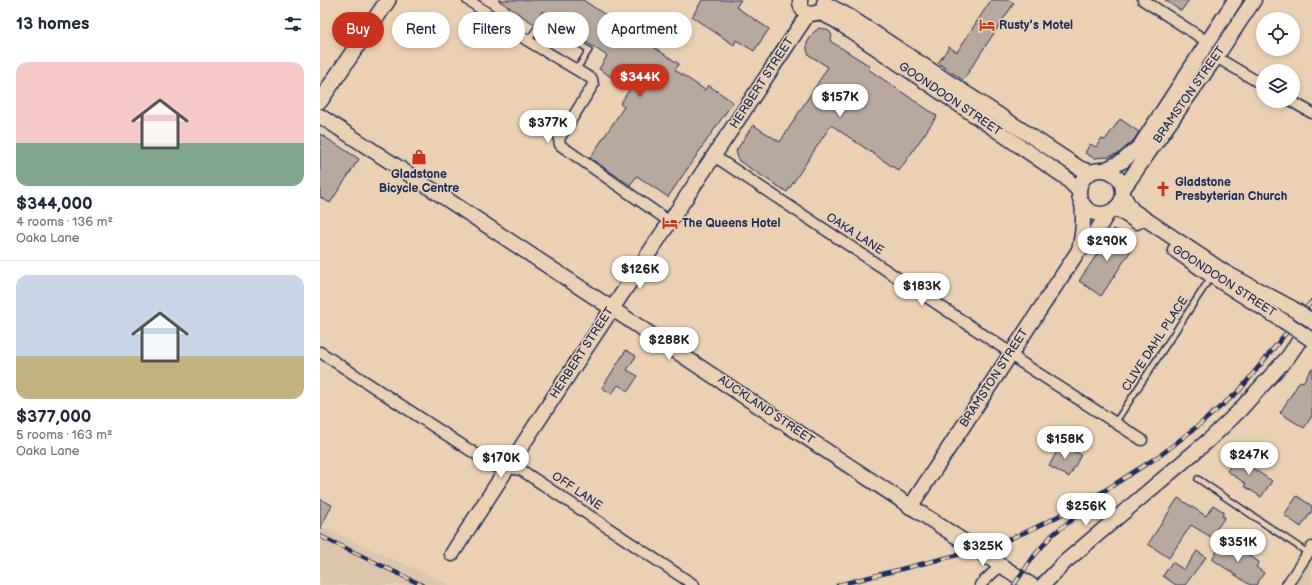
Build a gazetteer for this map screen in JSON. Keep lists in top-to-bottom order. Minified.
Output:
{"streets":{"street":["HERBERT STREET","BRAMSTON STREET","GOONDOON STREET","OAKA LANE","AUCKLAND STREET","OFF LANE"],"lane":["CLIVE DAHL PLACE"]},"crossings":[["HERBERT STREET","GOONDOON STREET"],["HERBERT STREET","OAKA LANE"],["HERBERT STREET","AUCKLAND STREET"],["HERBERT STREET","OFF LANE"],["BRAMSTON STREET","GOONDOON STREET"],["BRAMSTON STREET","OAKA LANE"],["BRAMSTON STREET","AUCKLAND STREET"],["GOONDOON STREET","CLIVE DAHL PLACE"],["OAKA LANE","CLIVE DAHL PLACE"]],"places":{"hotel":["Rusty’s Motel","The Queens Hotel"],"shop":["Gladstone Bicycle Centre"],"church":["Gladstone Presbyterian Church"]},"page":{"heading":"13 homes","chip":["Buy","Rent","Filters","New","Apartment"],"list":[{"name":"$344,000","note":"4 rooms · 136 m² · Oaka Lane"},{"name":"$377,000","note":"5 rooms · 163 m² · Oaka Lane"}],"price":["$344K","$157K","$377K","$290K","$126K","$183K","$288K","$158K","$247K","$170K","$256K","$351K","$325K"]}}
